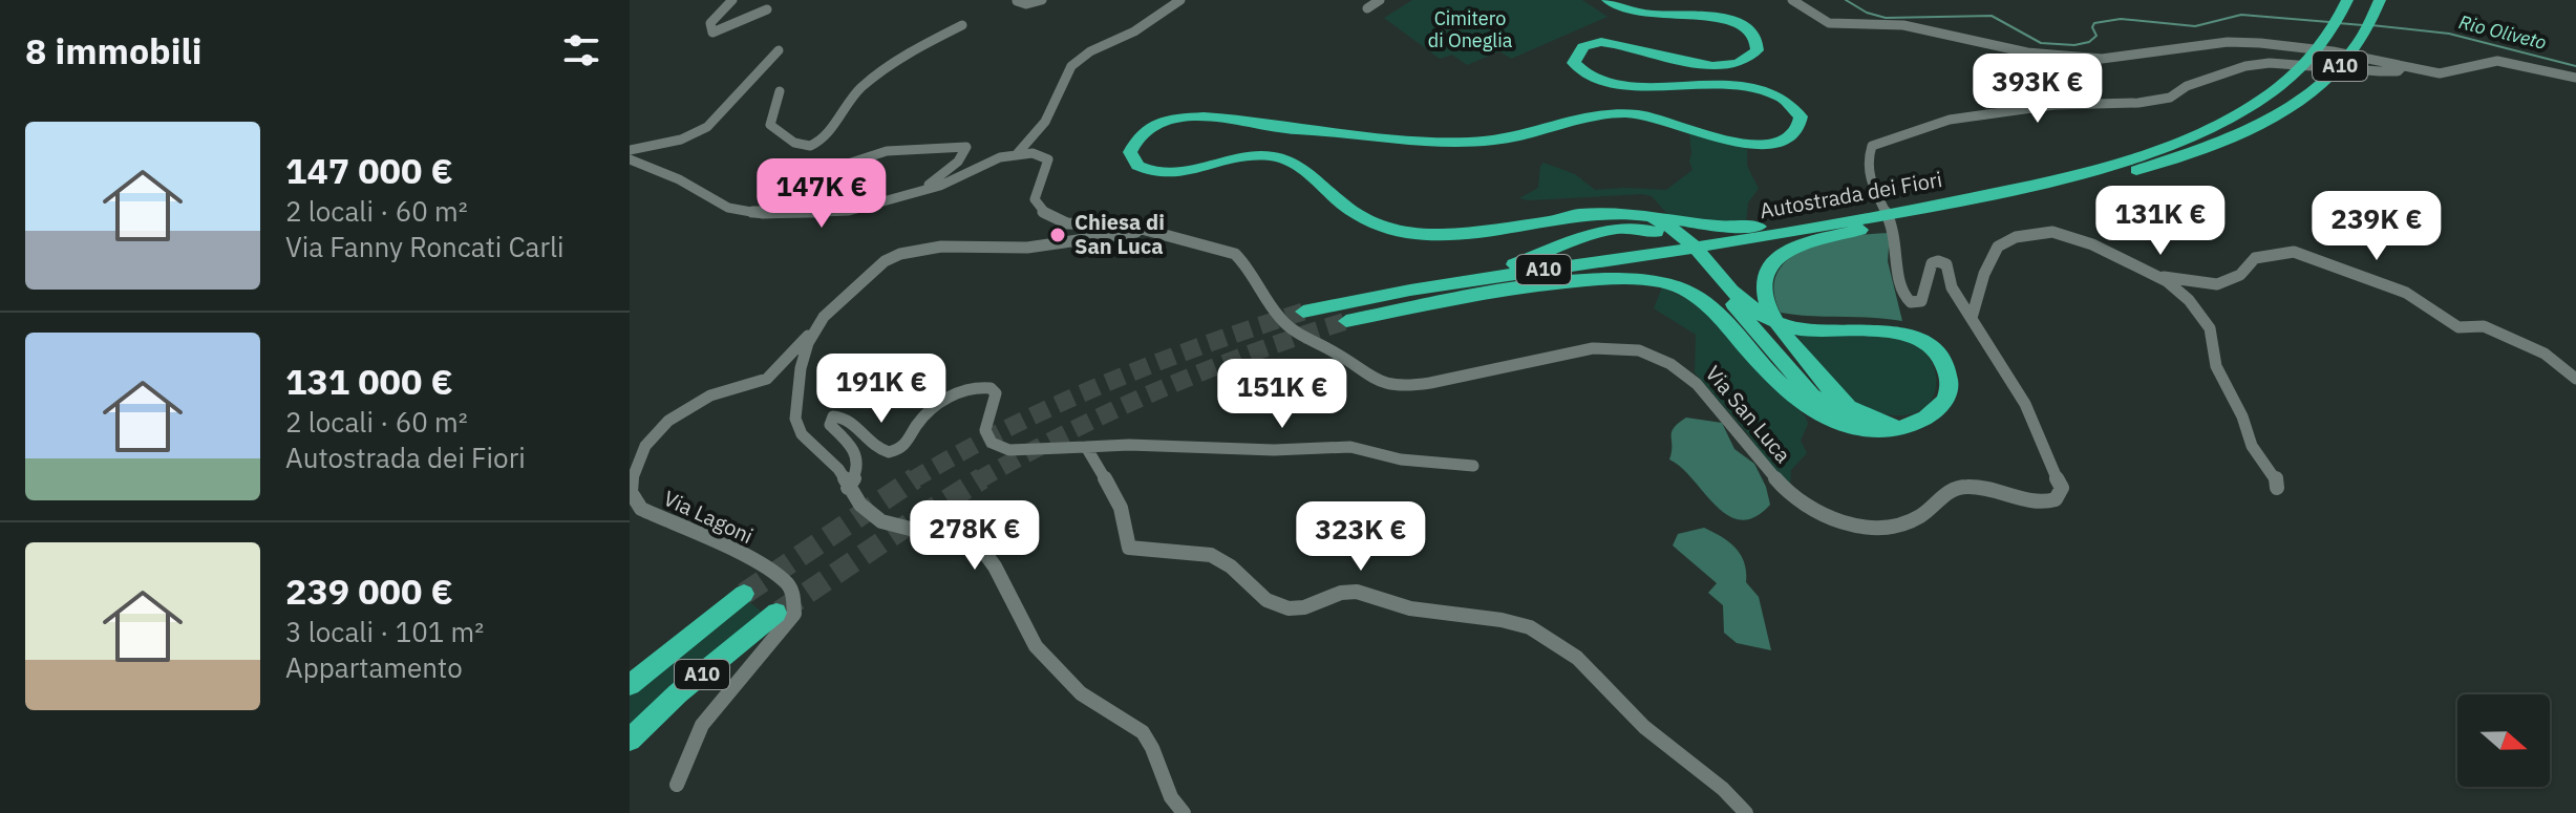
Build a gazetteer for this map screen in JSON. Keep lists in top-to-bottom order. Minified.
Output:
{"streets":{"highway":["A10","Autostrada dei Fiori"],"street":["Via San Luca","Via Lagoni"]},"crossings":[["Via San Luca","Via Lagoni"]],"water":["Rio Oliveto"],"parks":["Cimitero di Oneglia"],"places":["Chiesa di San Luca"],"north":"right","page":{"heading":"8 immobili","price":["393K €","147K €","131K €","239K €","191K €","151K €","278K €","323K €"],"list":[{"name":"147 000 €","note":"2 locali · 60 m² · Via Fanny Roncati Carli"},{"name":"131 000 €","note":"2 locali · 60 m² · Autostrada dei Fiori"},{"name":"239 000 €","note":"3 locali · 101 m² · Appartamento"}]}}
